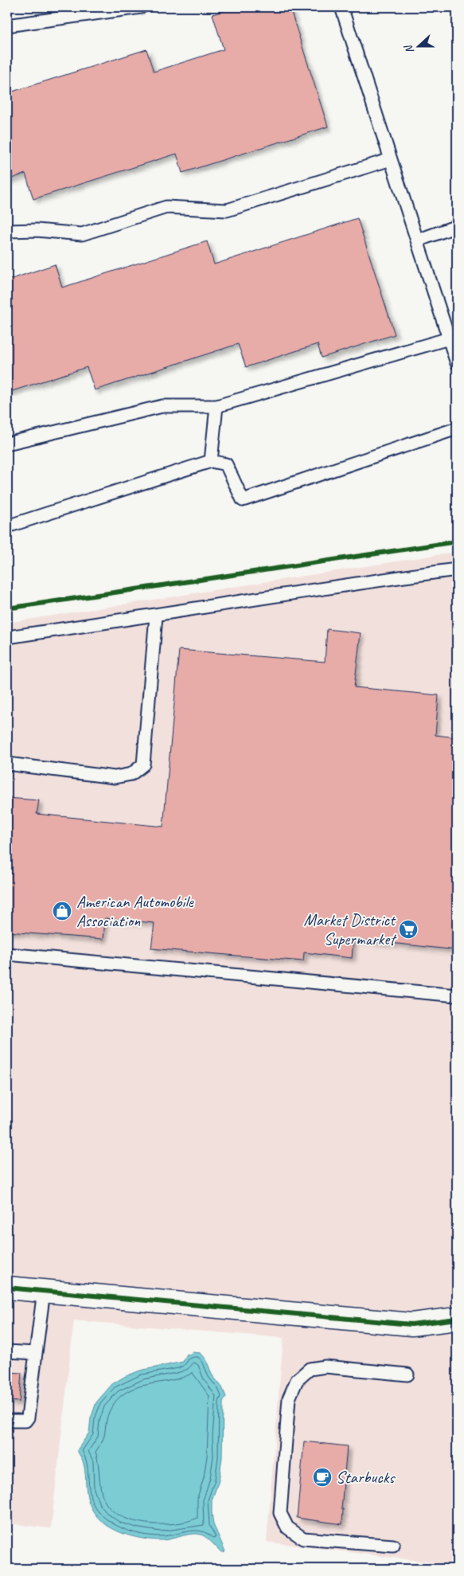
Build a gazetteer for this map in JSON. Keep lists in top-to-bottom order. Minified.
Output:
{"places":{"shop":["American Automobile Association"],"supermarket":["Market District Supermarket"],"cafe":["Starbucks"]},"north":"left"}
